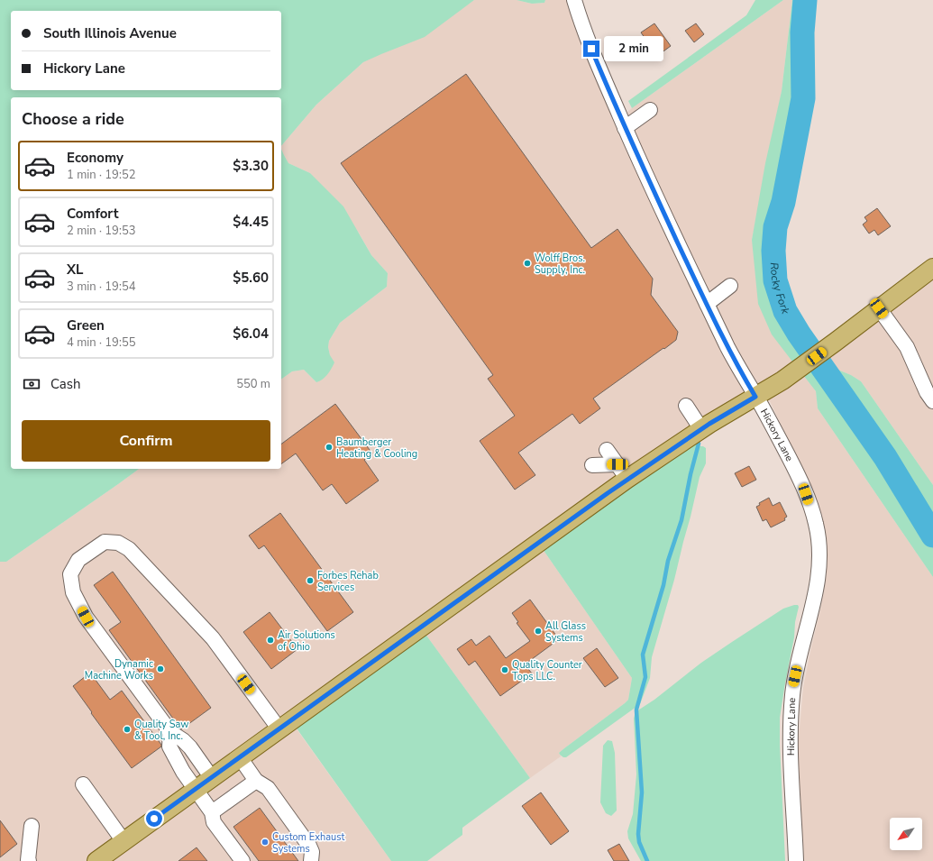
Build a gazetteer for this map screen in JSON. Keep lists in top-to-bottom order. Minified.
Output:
{"streets":{"street":["Hickory Lane"]},"water":["Rocky Fork"],"places":["Wolff Bros. Supply, Inc.","Baumberger Heating & Cooling","Forbes Rehab Services","All Glass Systems","Air Solutions of Ohio","Dynamic Machine Works","Quality Counter Tops LLC.","Quality Saw & Tool, Inc.","Custom Exhaust Systems"],"north":"bottom left","page":{"banner":["South Illinois Avenue","Hickory Lane"],"bubble":"2 min","heading":"Choose a ride","list":[{"name":"Economy","note":"1 min · 19:52","value":"$3.30"},{"name":"Comfort","note":"2 min · 19:53","value":"$4.45"},{"name":"XL","note":"3 min · 19:54","value":"$5.60"},{"name":"Green","note":"4 min · 19:55","value":"$6.04"}],"pay":["Cash","550 m"],"buttons":"Confirm"}}
